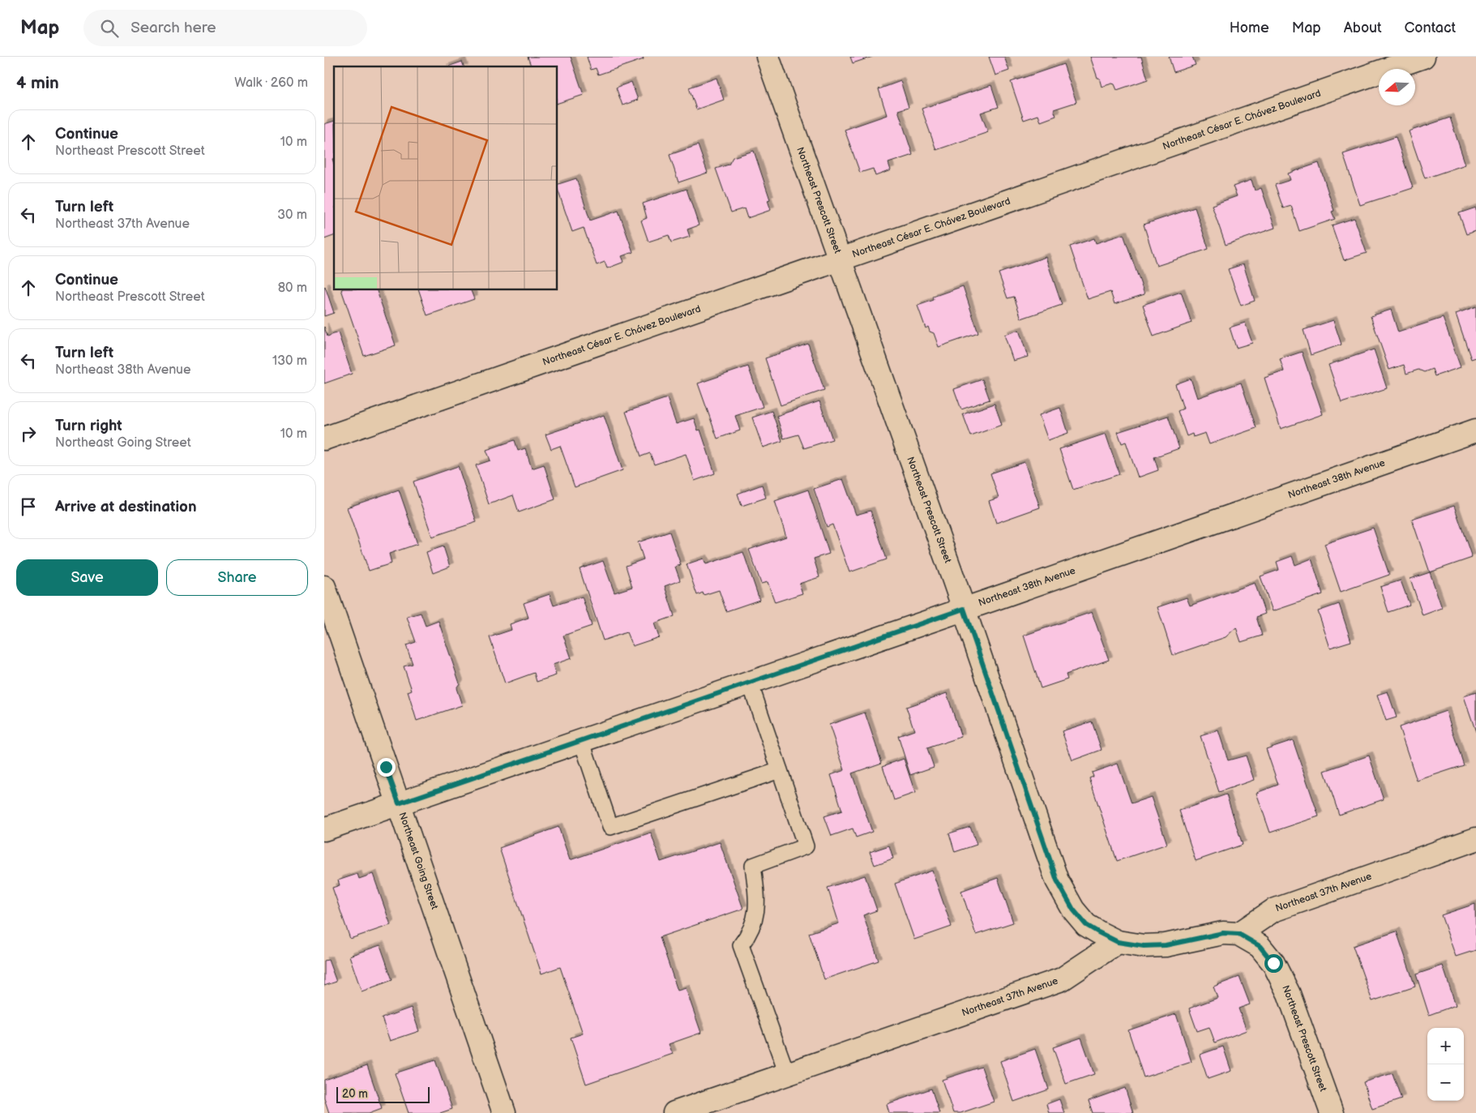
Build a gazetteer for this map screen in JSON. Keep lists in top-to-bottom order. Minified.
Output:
{"streets":{"street":["Northeast César E. Chávez Boulevard","Northeast Prescott Street","Northeast 38th Avenue","Northeast Going Street","Northeast 37th Avenue"]},"crossings":[["Northeast César E. Chávez Boulevard","Northeast Prescott Street"],["Northeast Prescott Street","Northeast 38th Avenue"],["Northeast Prescott Street","Northeast 37th Avenue"],["Northeast 38th Avenue","Northeast Going Street"]],"scale_bar":"20 m","north":"left","page":{"header":"Map","search":"Search here","nav":["Home","Map","About","Contact"],"heading":["4 min","Walk · 260 m"],"list":[["Continue","Northeast Prescott Street","10 m"],["Turn left","Northeast 37th Avenue","30 m"],["Continue","Northeast Prescott Street","80 m"],["Turn left","Northeast 38th Avenue","130 m"],["Turn right","Northeast Going Street","10 m"],"Arrive at destination"],"buttons":["Save","Share"],"map_buttons":["+","−"],"scale":"20 m"}}
